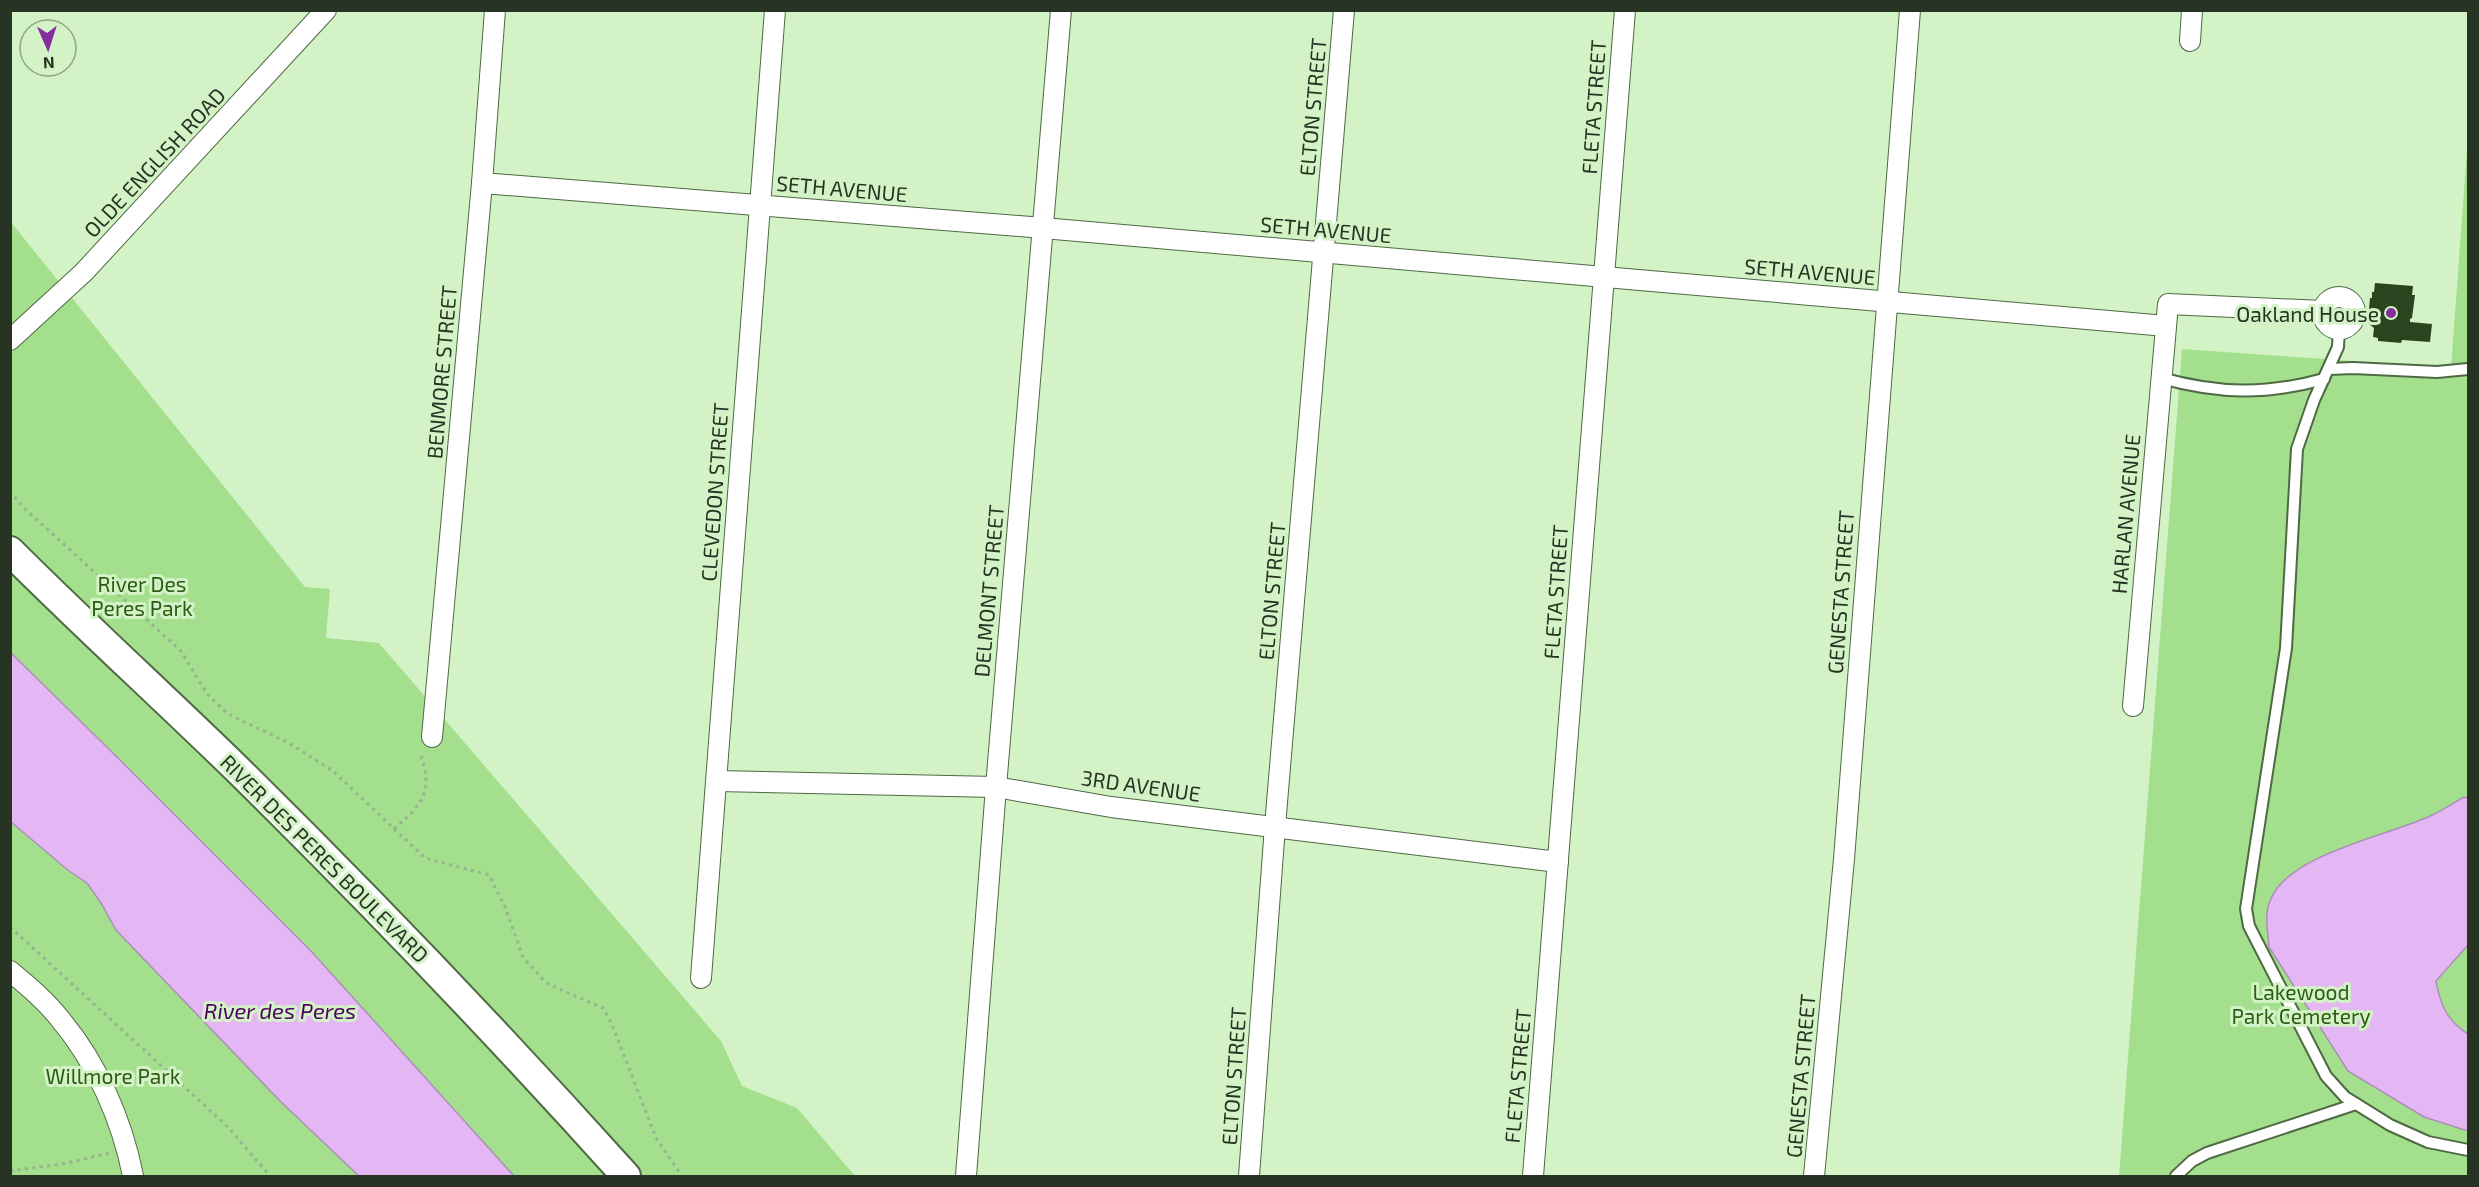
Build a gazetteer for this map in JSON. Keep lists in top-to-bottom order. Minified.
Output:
{"streets":{"main road":["RIVER DES PERES BOULEVARD"],"street":["ELTON STREET","FLETA STREET","OLDE ENGLISH ROAD","SETH AVENUE","BENMORE STREET","CLEVEDON STREET","HARLAN AVENUE","DELMONT STREET","GENESTA STREET","3RD AVENUE"]},"crossings":[["ELTON STREET","SETH AVENUE"],["ELTON STREET","3RD AVENUE"],["FLETA STREET","SETH AVENUE"],["FLETA STREET","3RD AVENUE"],["SETH AVENUE","BENMORE STREET"],["SETH AVENUE","CLEVEDON STREET"],["SETH AVENUE","HARLAN AVENUE"],["SETH AVENUE","DELMONT STREET"],["SETH AVENUE","GENESTA STREET"],["CLEVEDON STREET","3RD AVENUE"],["DELMONT STREET","3RD AVENUE"]],"water":["River des Peres"],"parks":["River Des Peres Park","Lakewood Park Cemetery","Willmore Park"],"places":["Oakland House"],"north":"bottom"}
